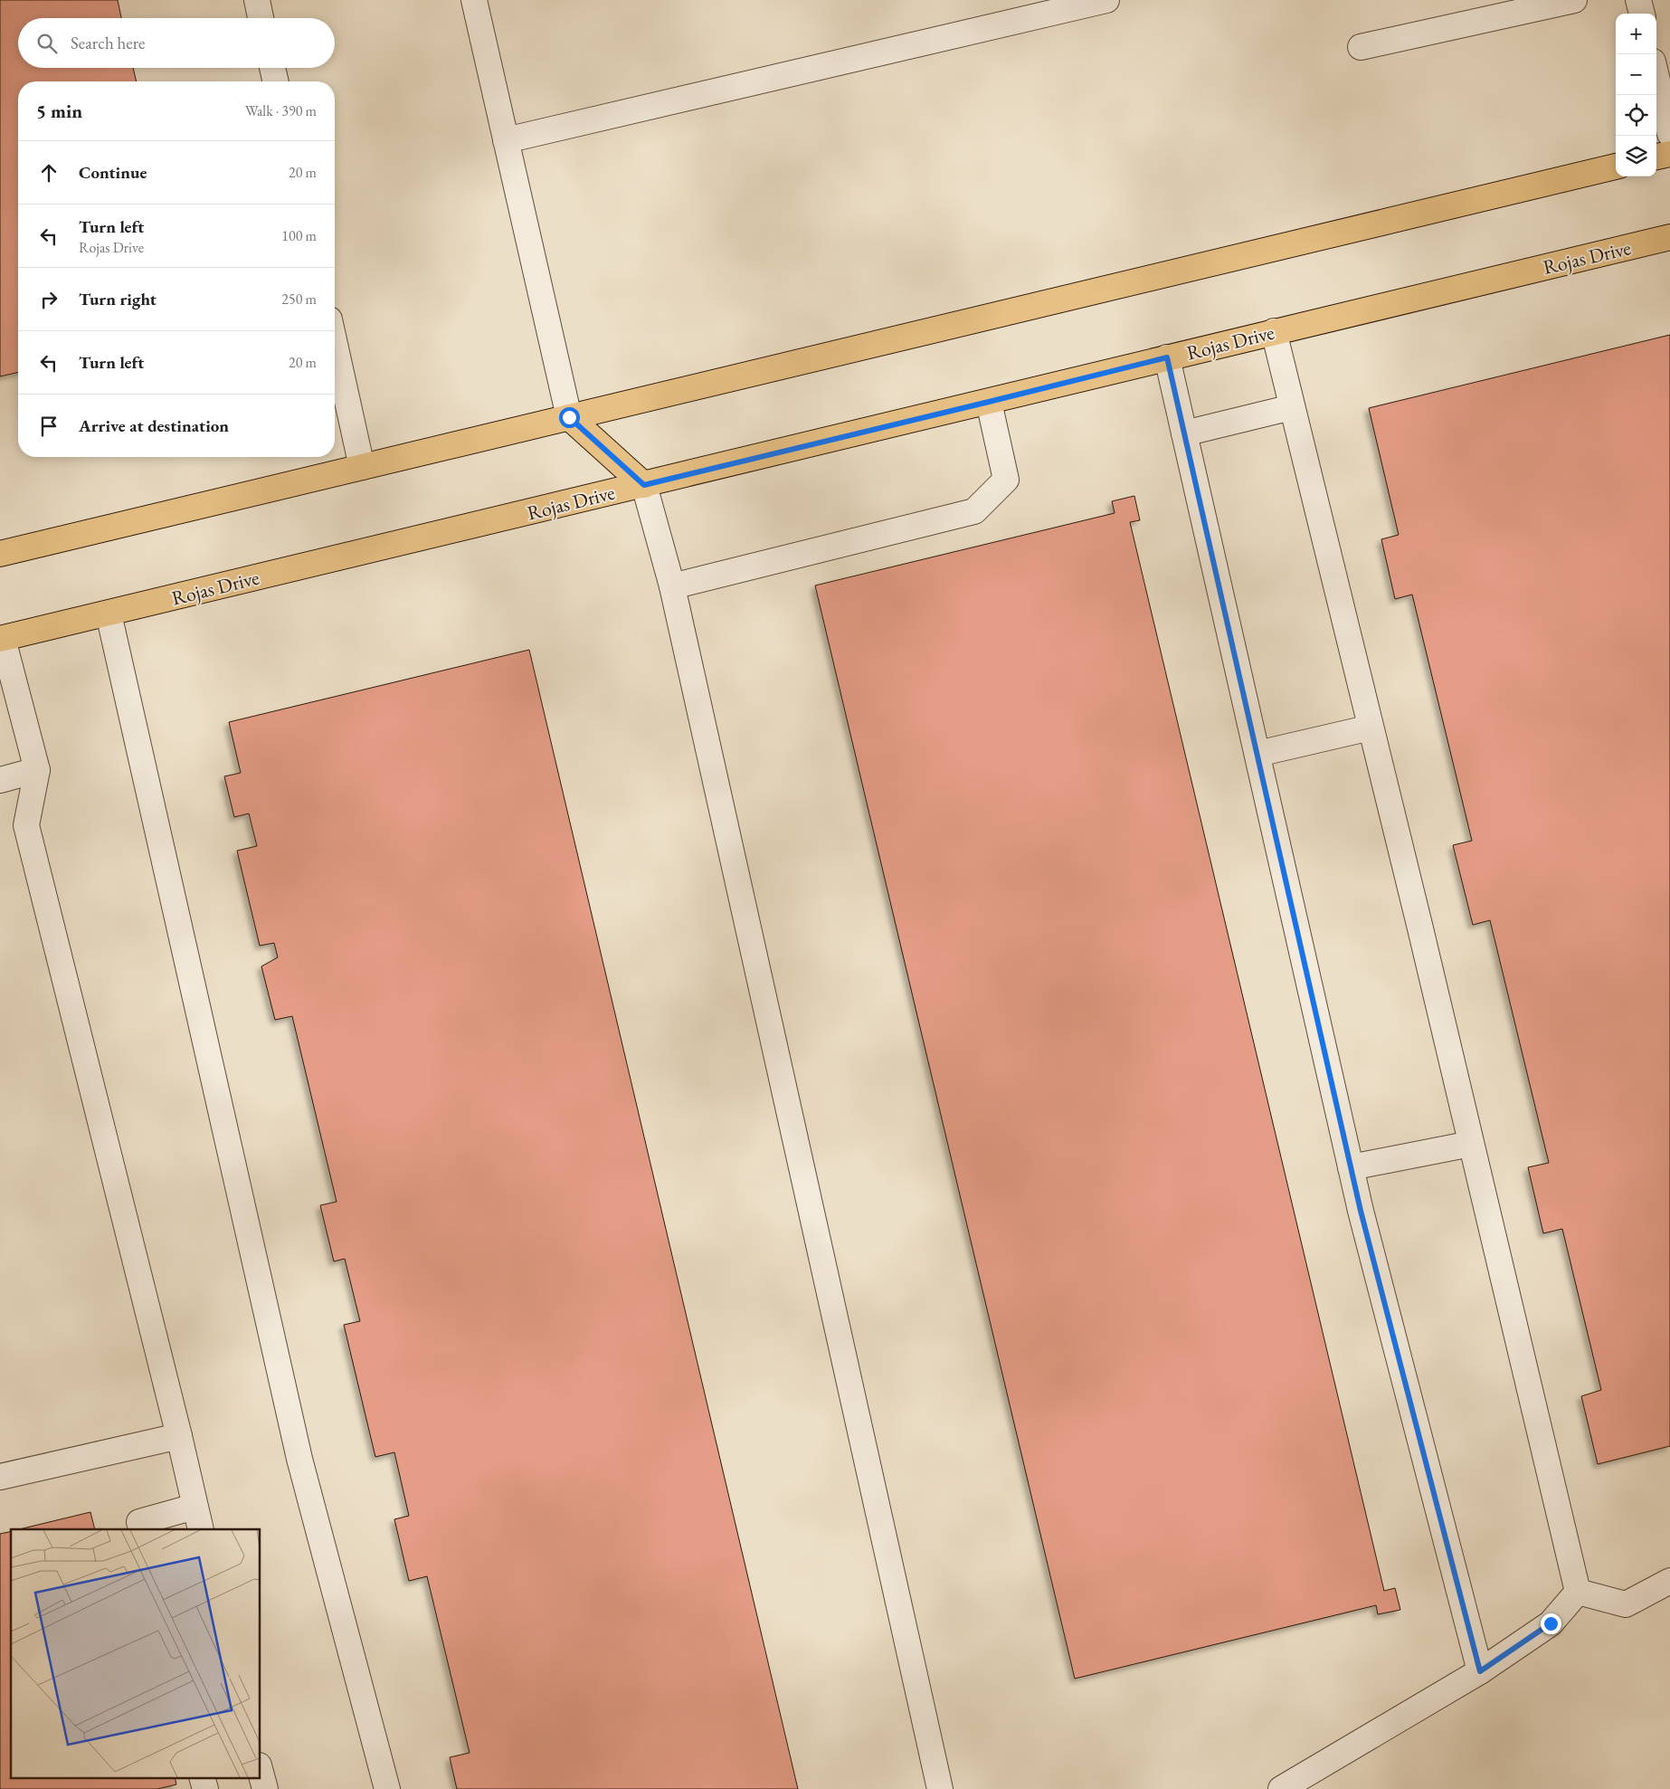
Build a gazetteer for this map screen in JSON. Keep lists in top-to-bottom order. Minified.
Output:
{"streets":{"main road":["Rojas Drive"]},"page":{"map_buttons":["+","−"],"search":"Search here","heading":["5 min","Walk · 390 m"],"list":[["Continue","20 m"],["Turn left","Rojas Drive","100 m"],["Turn right","250 m"],["Turn left","20 m"],"Arrive at destination"]}}
